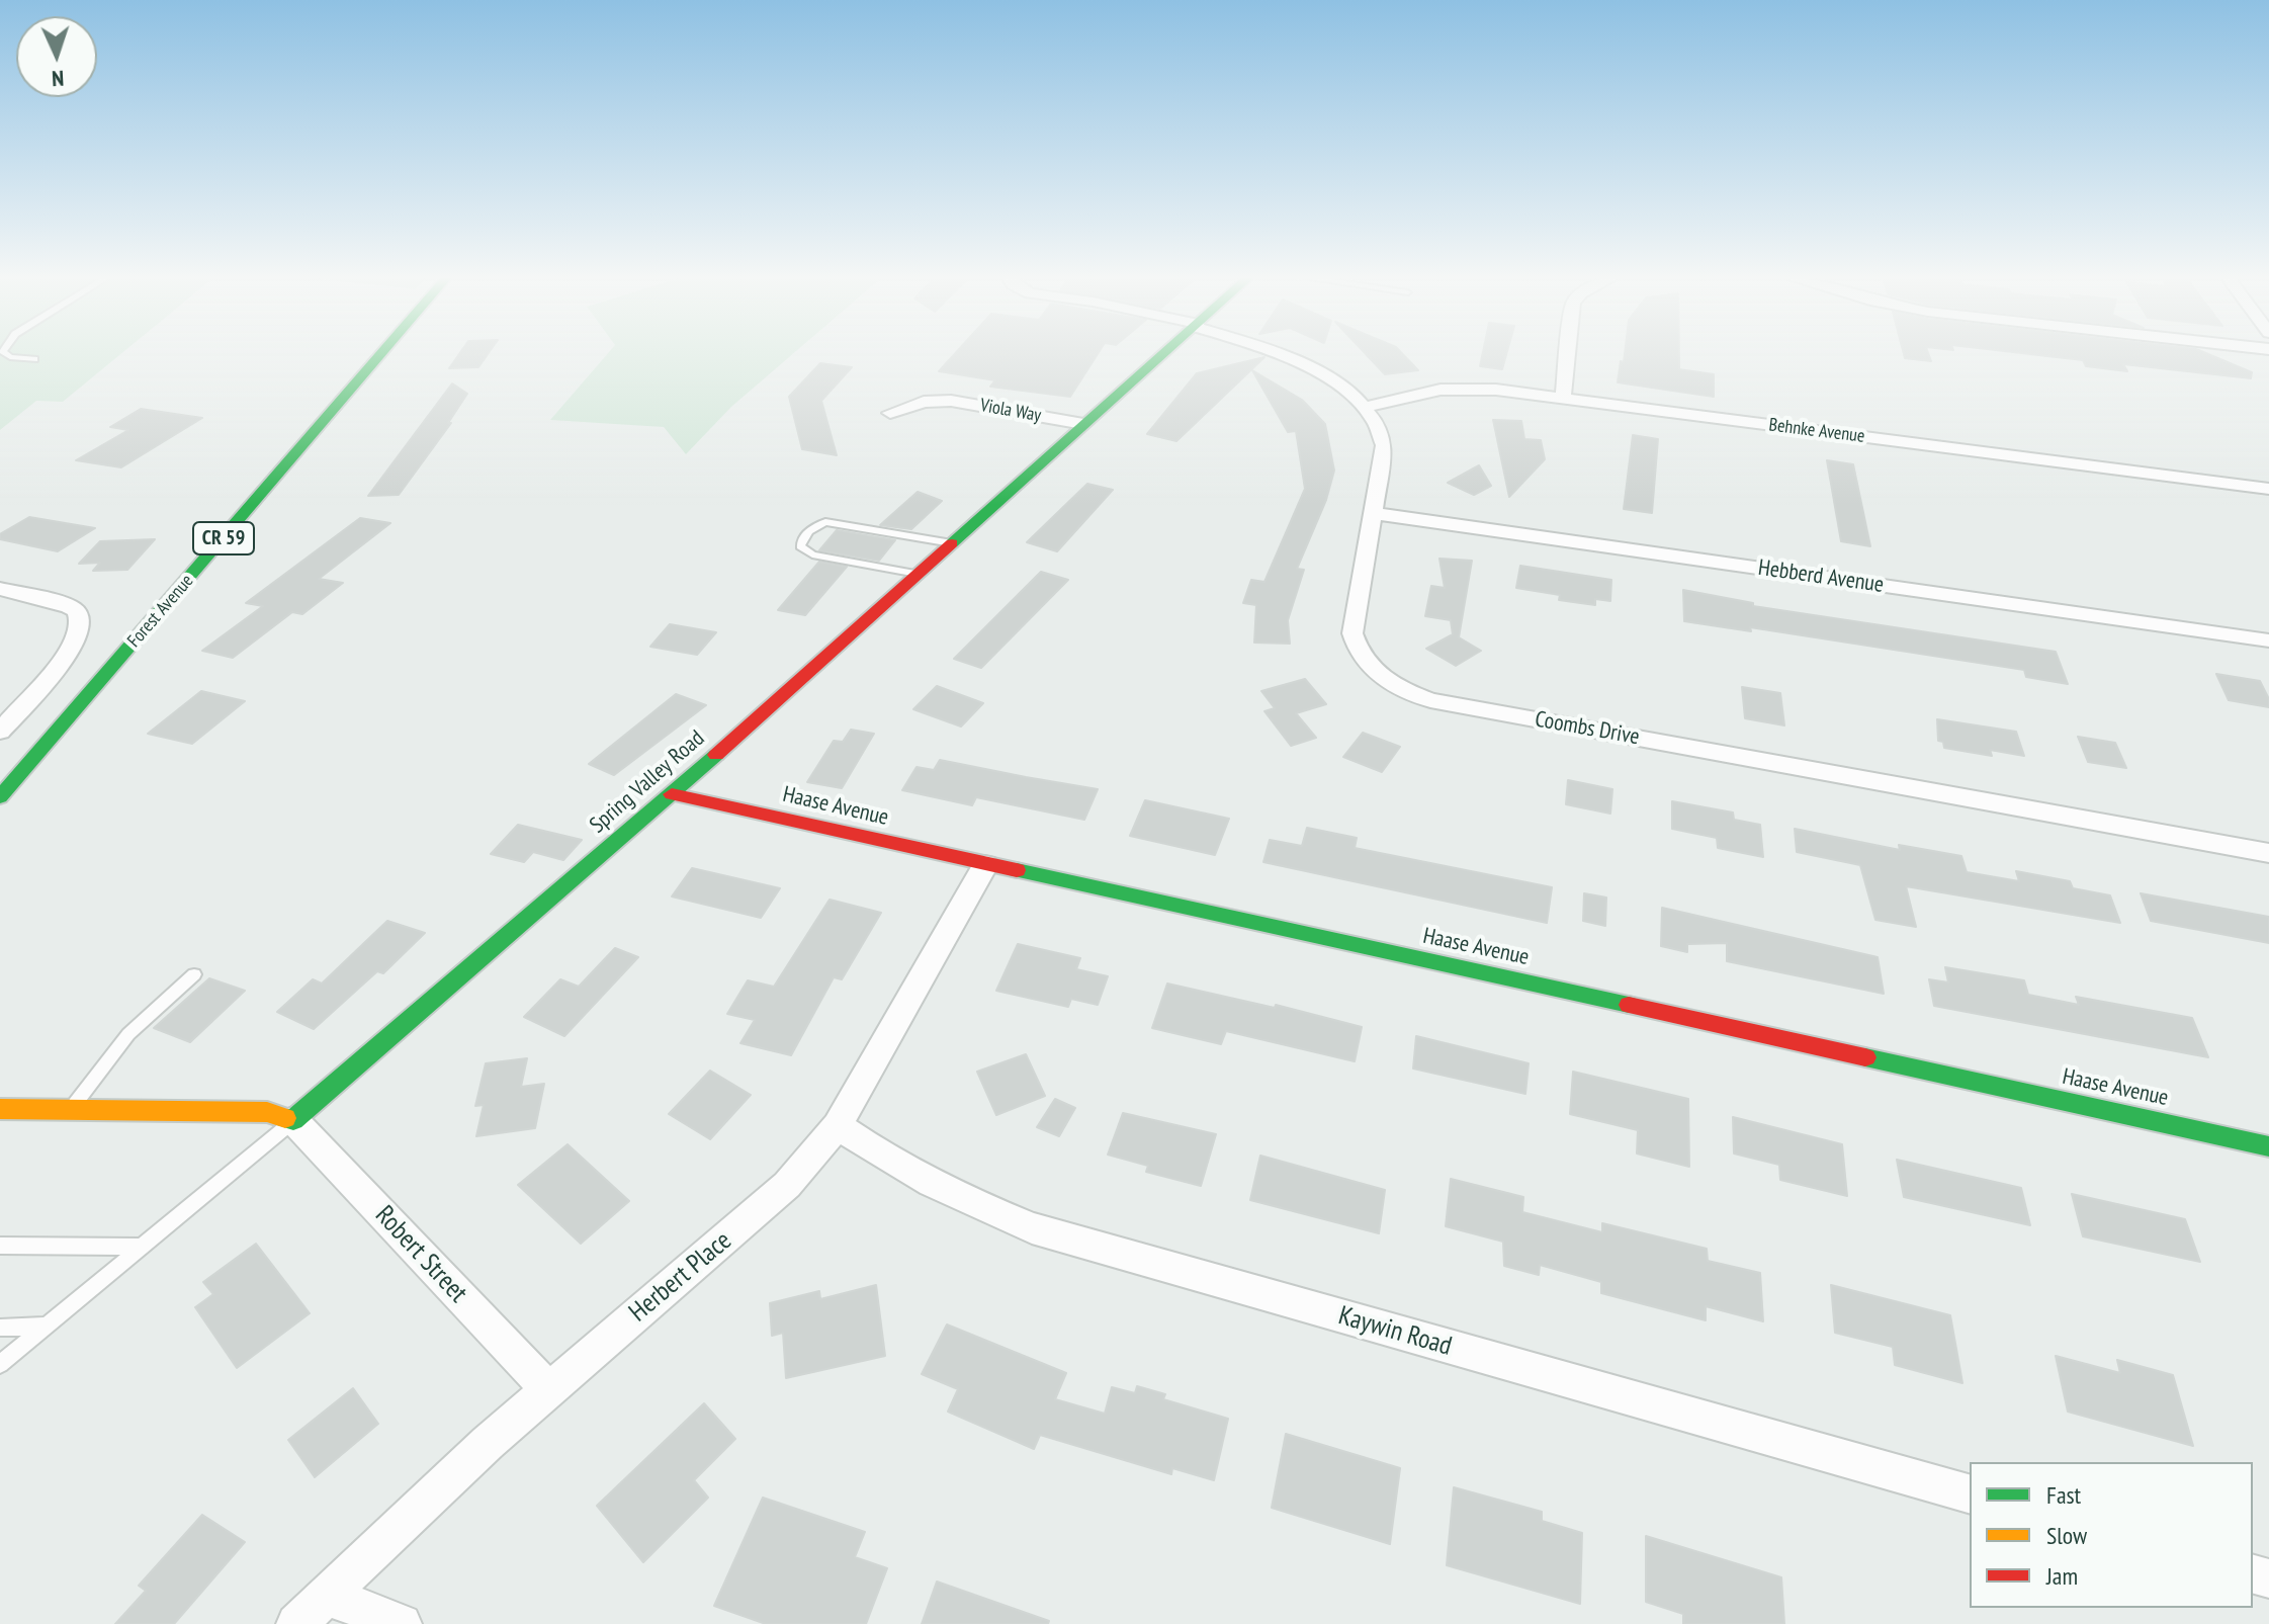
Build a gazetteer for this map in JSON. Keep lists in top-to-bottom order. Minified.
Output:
{"streets":{"street":["Viola Way","Behnke Avenue","CR 59","Hebberd Avenue","Forest Avenue","Coombs Drive","Spring Valley Road","Haase Avenue","Robert Street","Herbert Place","Kaywin Road"]},"crossings":[["Viola Way","Spring Valley Road"],["Behnke Avenue","Coombs Drive"],["Hebberd Avenue","Coombs Drive"],["Spring Valley Road","Haase Avenue"],["Spring Valley Road","Robert Street"],["Haase Avenue","Herbert Place"],["Robert Street","Herbert Place"],["Herbert Place","Kaywin Road"]],"legend":["Fast","Slow","Jam"],"north":"bottom"}
